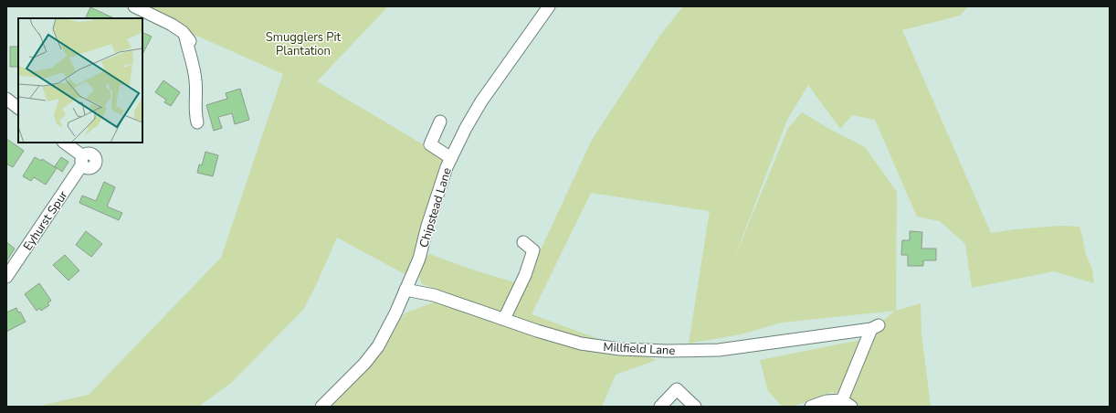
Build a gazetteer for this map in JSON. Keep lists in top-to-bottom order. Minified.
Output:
{"streets":{"street":["Chipstead Lane","Eyhurst Spur","Millfield Lane"]},"crossings":[["Chipstead Lane","Millfield Lane"]],"parks":["Smugglers Pit Plantation"]}
